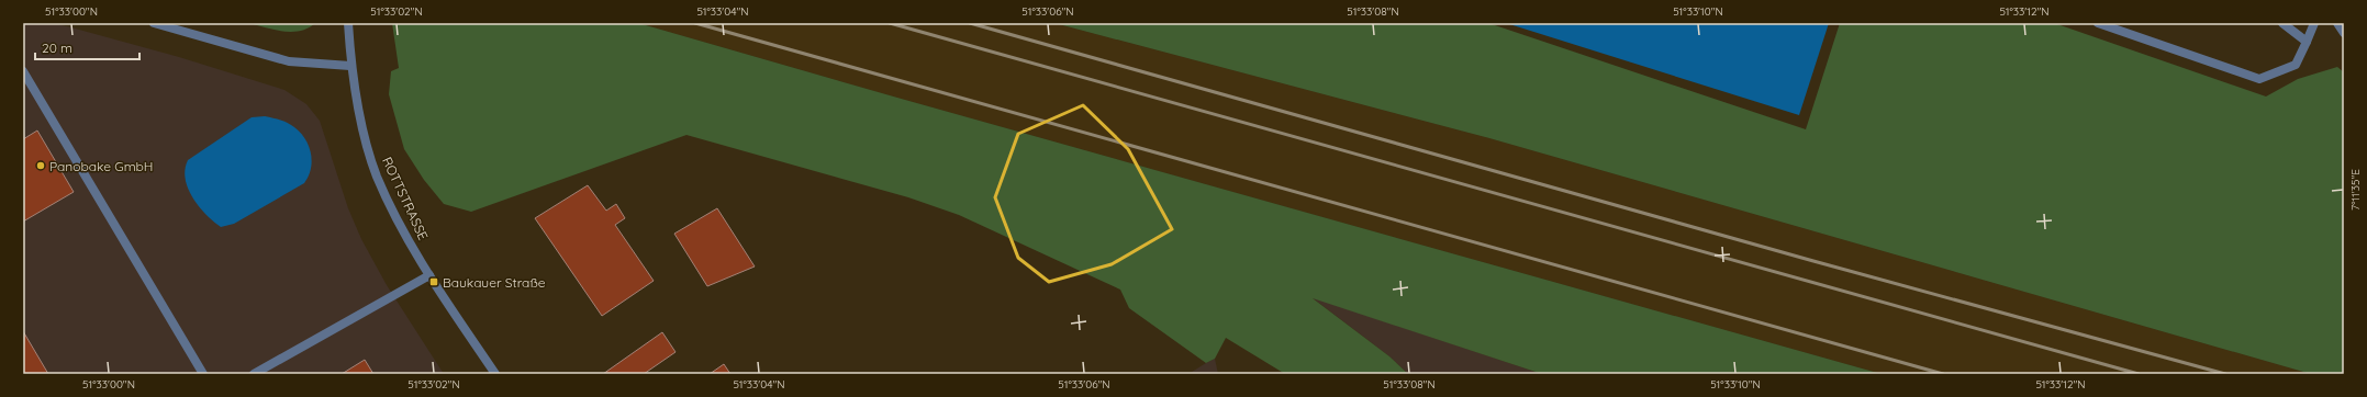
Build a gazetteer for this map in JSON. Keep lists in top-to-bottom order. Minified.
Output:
{"streets":{"street":["ROTTSTRASSE"]},"places":{"other":["Panobake GmbH"],"transit":["Baukauer Straße"]},"scale_bar":"20 m","coordinates":["51°33'00\"N","51°33'02\"N","51°33'04\"N","51°33'06\"N","51°33'08\"N","51°33'10\"N","51°33'12\"N","7°11'35\"E"]}
